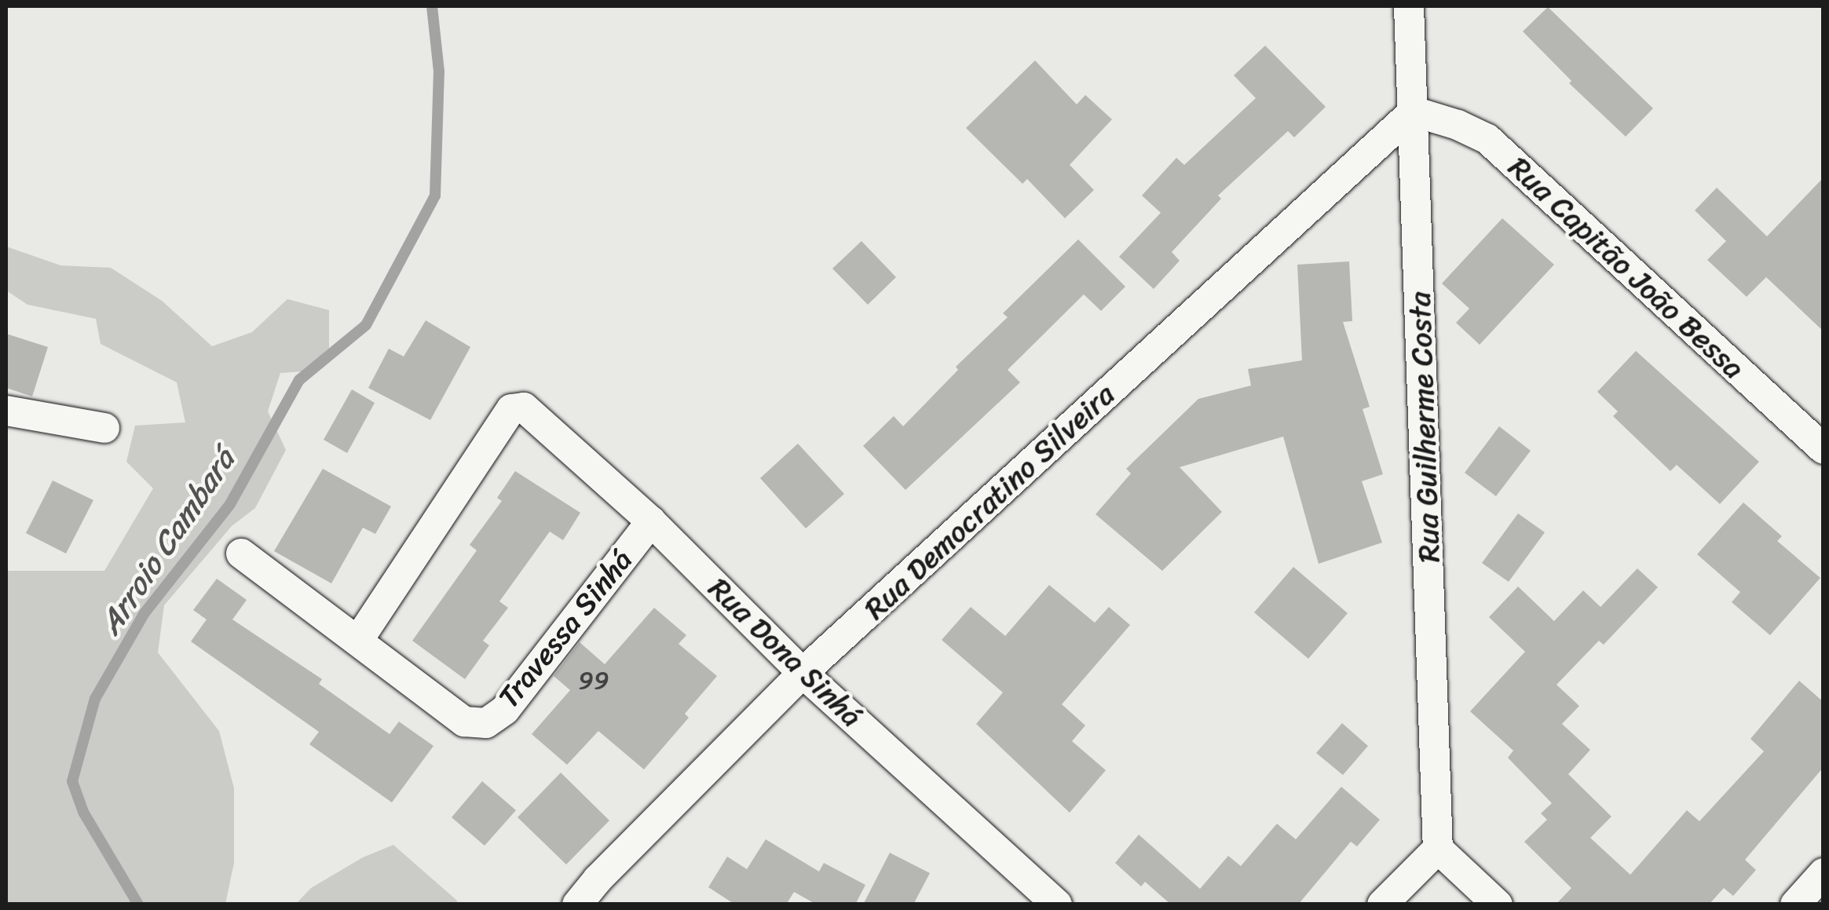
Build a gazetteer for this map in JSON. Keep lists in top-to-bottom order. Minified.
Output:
{"streets":{"street":["Rua Capitão João Bessa","Rua Guilherme Costa","Rua Democratino Silveira","Travessa Sinhá","Rua Dona Sinhá"]},"crossings":[["Rua Capitão João Bessa","Rua Guilherme Costa"],["Rua Capitão João Bessa","Rua Democratino Silveira"],["Rua Guilherme Costa","Rua Democratino Silveira"],["Rua Democratino Silveira","Rua Dona Sinhá"],["Travessa Sinhá","Rua Dona Sinhá"]],"water":["Arroio Cambará"],"house_numbers":["99"]}
